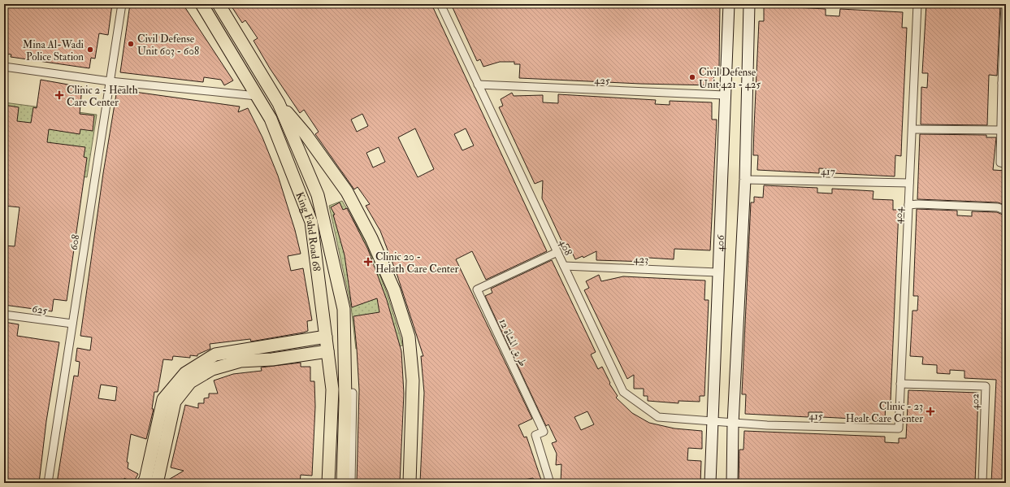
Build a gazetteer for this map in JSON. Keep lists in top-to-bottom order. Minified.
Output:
{"streets":{"main road":["King Fahd Road 68"],"street":["425","417","404","608","406","408","423","625","طريق المشاة 12","402","415"]},"crossings":[["425","406"],["425","408"],["417","404"],["404","402"],["404","415"],["608","625"],["406","408"],["406","423"],["408","423"],["408","طريق المشاة 12"],["408","415"]],"places":{"other":["Civil Defense Unit 603 - 608","Mina Al-Wadi Police Station","Civil Defense Unit 421 - 425"],"health":["Clinic 2 - Health Care Center","Clinic 20 - Helath Care Center","Clinic - 23 Healt Care Center"]}}
